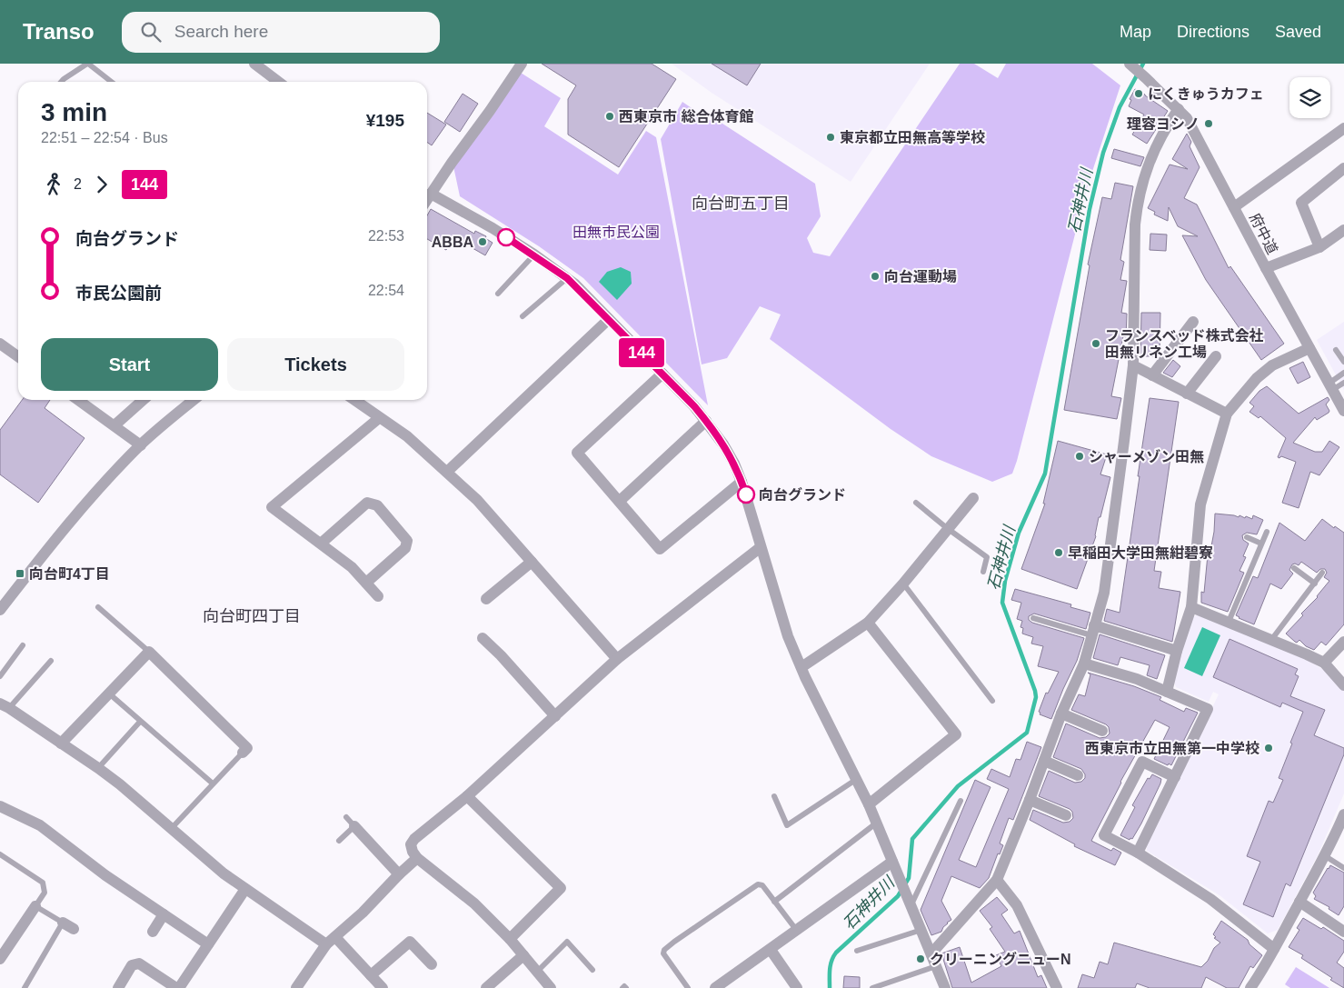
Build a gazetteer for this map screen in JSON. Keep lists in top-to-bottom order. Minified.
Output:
{"streets":{"street":["府中道"]},"districts":["向台町五丁目","向台町四丁目"],"water":["石神井川"],"parks":["田無市民公園"],"places":{"other":["にくきゅうカフェ","西東京市 総合体育館","理容ヨシノ","東京都立田無高等学校","ABBA","向台運動場","フランスベッド株式会社 田無リネン工場","シャーメゾン田無","向台グランド","早稲田大学田無紺碧寮","西東京市立田無第一中学校","クリーニングニューN"],"transit":["向台町4丁目"]},"lines":["bus line 144"],"page":{"header":"Transo","search":"Search here","nav":["Map","Directions","Saved"],"on_map":"144","heading":["3 min","22:51 – 22:54 · Bus","¥195"],"legs":["2","144"],"list":[{"name":"向台グランド","value":"22:53"},{"name":"市民公園前","value":"22:54"}],"buttons":["Start","Tickets"]}}
